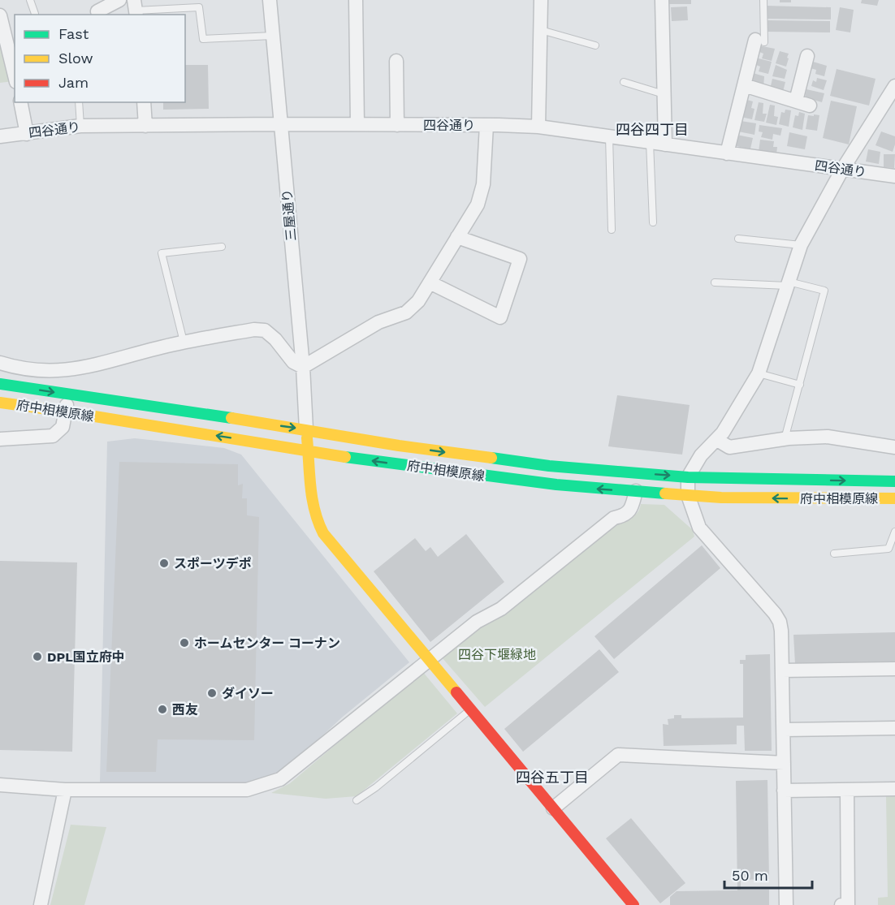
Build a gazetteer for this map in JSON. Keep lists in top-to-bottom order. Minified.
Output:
{"streets":{"main road":["府中相模原線"],"street":["四谷通り","三屋通り"]},"crossings":[["四谷通り","三屋通り"],["三屋通り","府中相模原線"]],"districts":["四谷四丁目","四谷五丁目"],"parks":["四谷下堰緑地"],"places":["スポーツデポ","ホームセンター コーナン","DPL国立府中","ダイソー","西友"],"legend":["Fast","Slow","Jam"],"scale_bar":"50 m"}
